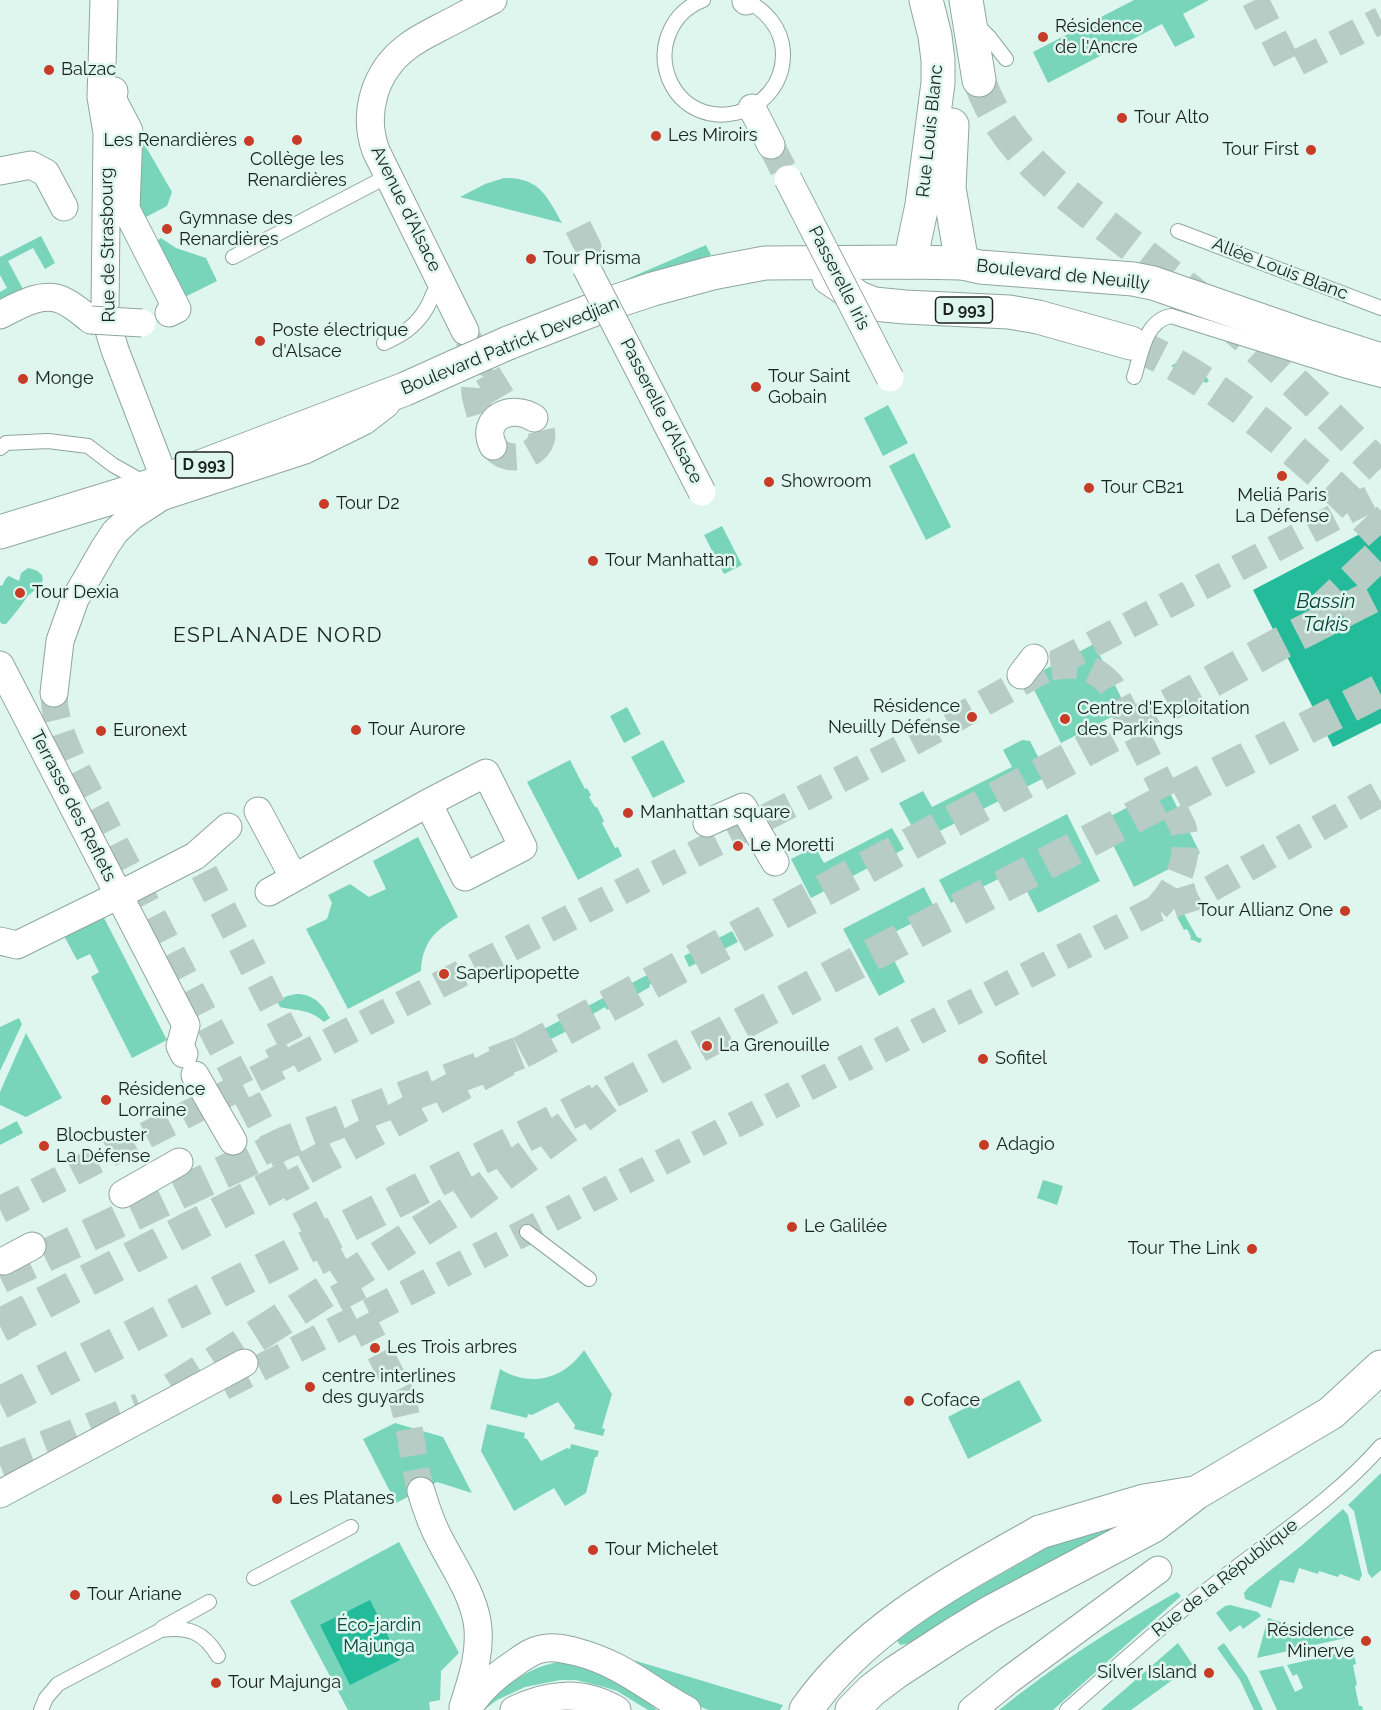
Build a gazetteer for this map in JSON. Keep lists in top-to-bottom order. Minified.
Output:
{"streets":{"main road":["Rue Louis Blanc","Boulevard de Neuilly","D 993","Boulevard Patrick Devedjian"],"street":["Avenue d'Alsace","Rue de Strasbourg","Passerelle Iris","Passerelle d'Alsace","Terrasse des Reflets"],"lane":["Allée Louis Blanc","Rue de la République"]},"crossings":[["Rue Louis Blanc","Boulevard de Neuilly"],["Rue de Strasbourg","Boulevard Patrick Devedjian"],["Boulevard de Neuilly","D 993"],["Boulevard de Neuilly","Boulevard Patrick Devedjian"],["D 993","Boulevard Patrick Devedjian"]],"districts":["ESPLANADE NORD"],"water":["Bassin Takis"],"parks":["Éco-jardin Majunga"],"places":["Résidence de l'Ancre","Balzac","Tour Alto","Les Miroirs","Collège les Renardières","Les Renardières","Tour First","Gymnase des Renardières","Tour Prisma","Poste électrique d'Alsace","Monge","Tour Saint Gobain","Meliá Paris La Défense","Showroom","Tour CB21","Tour D2","Tour Manhattan","Tour Dexia","Résidence Neuilly Défense","Centre d'Exploitation des Parkings","Tour Aurore","Euronext","Manhattan square","Le Moretti","Tour Allianz One","Saperlipopette","La Grenouille","Sofitel","Résidence Lorraine","Adagio","Blocbuster La Défense","Le Galilée","Tour The Link","Les Trois arbres","centre interlines des guyards","Coface","Les Platanes","Tour Michelet","Tour Ariane","Résidence Minerve","Silver Island","Tour Majunga"]}
